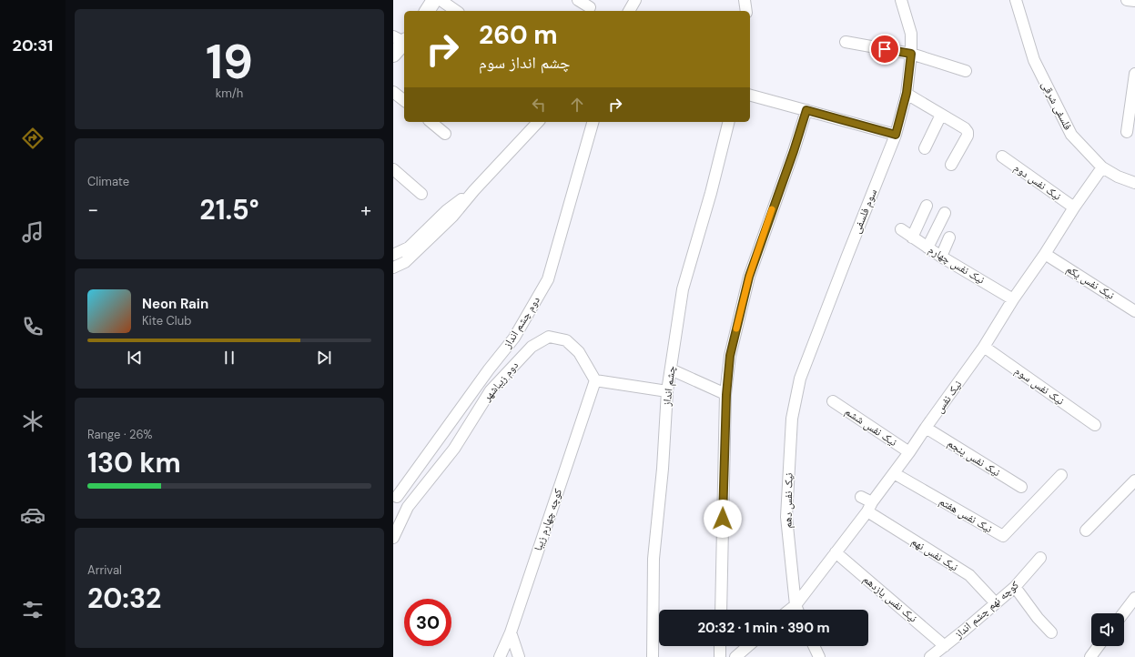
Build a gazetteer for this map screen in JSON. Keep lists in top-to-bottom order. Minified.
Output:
{"streets":{"street":["فلسفی شرقی","نیک نفس دوم","سوم فلسفی","نیک نفس چهارم","نیک نفس یکم","دوم چشم انداز","دوم زیباشهر","چشم انداز","نیک نفس سوم","نیک نفس","نیک نفس ششم","نیک نفس پنجم","نیک نفس دهم","نیک نفس هفتم","کوچه چهارم زیبا","نیک نفس نهم","نیک نفس یازدهم","کوچه نهم چشم انداز"]},"crossings":[["فلسفی شرقی","نیک نفس"],["نیک نفس دوم","نیک نفس"],["سوم فلسفی","نیک نفس دهم"],["نیک نفس چهارم","نیک نفس"],["نیک نفس یکم","نیک نفس"],["دوم زیباشهر","کوچه چهارم زیبا"],["نیک نفس سوم","نیک نفس"],["نیک نفس","نیک نفس ششم"],["نیک نفس","نیک نفس پنجم"],["نیک نفس","نیک نفس دهم"],["نیک نفس","نیک نفس هفتم"],["نیک نفس","نیک نفس نهم"],["نیک نفس","نیک نفس یازدهم"],["نیک نفس نهم","کوچه نهم چشم انداز"],["نیک نفس یازدهم","کوچه نهم چشم انداز"]],"page":{"tabs":"20:31","tile":[["19","km/h"],"Climate",["Range · 26%","130 km"],["Arrival","20:32"]],"turn":["260 m","چشم انداز سوم"],"heat":["−","21.5°","+"],"song":["Neon Rain","Kite Club"],"limit":"30","trip":"20:32 · 1 min · 390 m"}}
